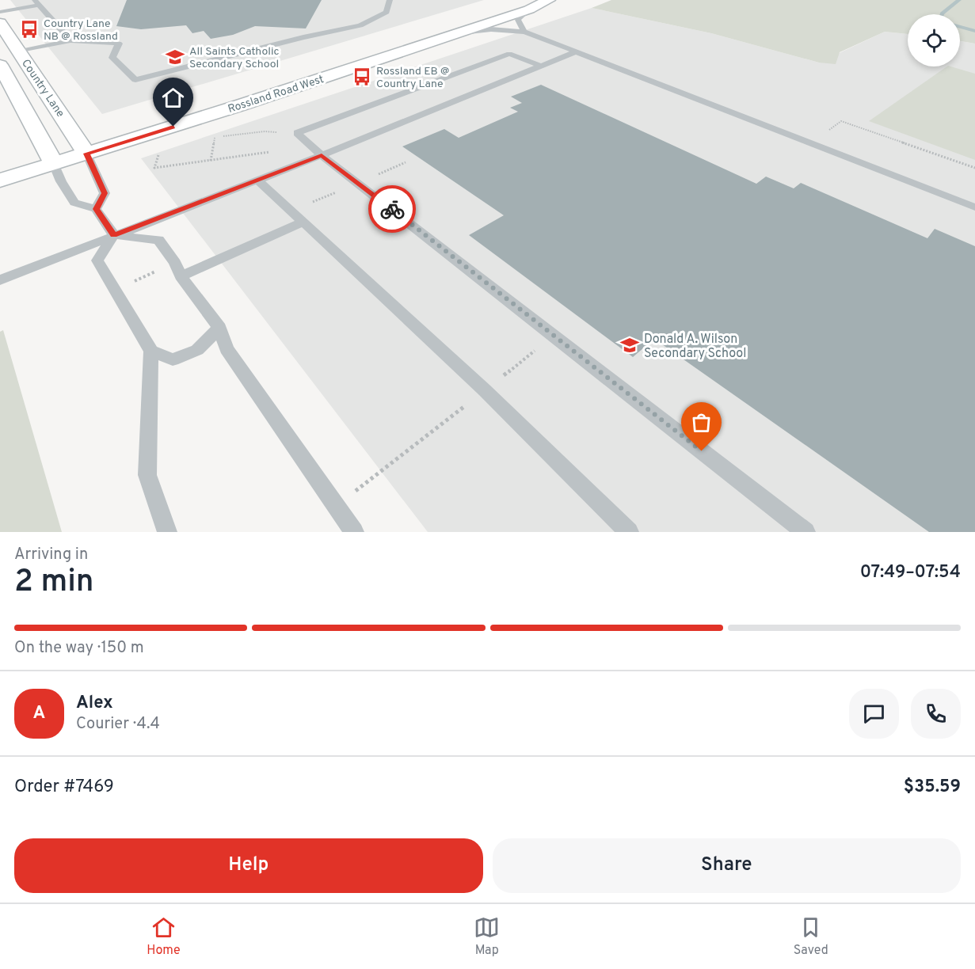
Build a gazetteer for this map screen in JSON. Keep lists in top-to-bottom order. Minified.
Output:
{"streets":{"main road":["Country Lane","Rossland Road West"]},"crossings":[["Country Lane","Rossland Road West"]],"places":{"bus stop":["Country Lane NB @ Rossland","Rossland EB @ Country Lane"],"school or university":["All Saints Catholic Secondary School","Donald A. Wilson Secondary School"]},"page":{"heading":["2 min","Arriving in","07:49–07:54"],"panel":["Alex","Courier · 4.4","Order #7469","$35.59"],"bar":"On the way · 150 m","round":"A","buttons":["Help","Share"],"tabs":["Home","Map","Saved"]}}
